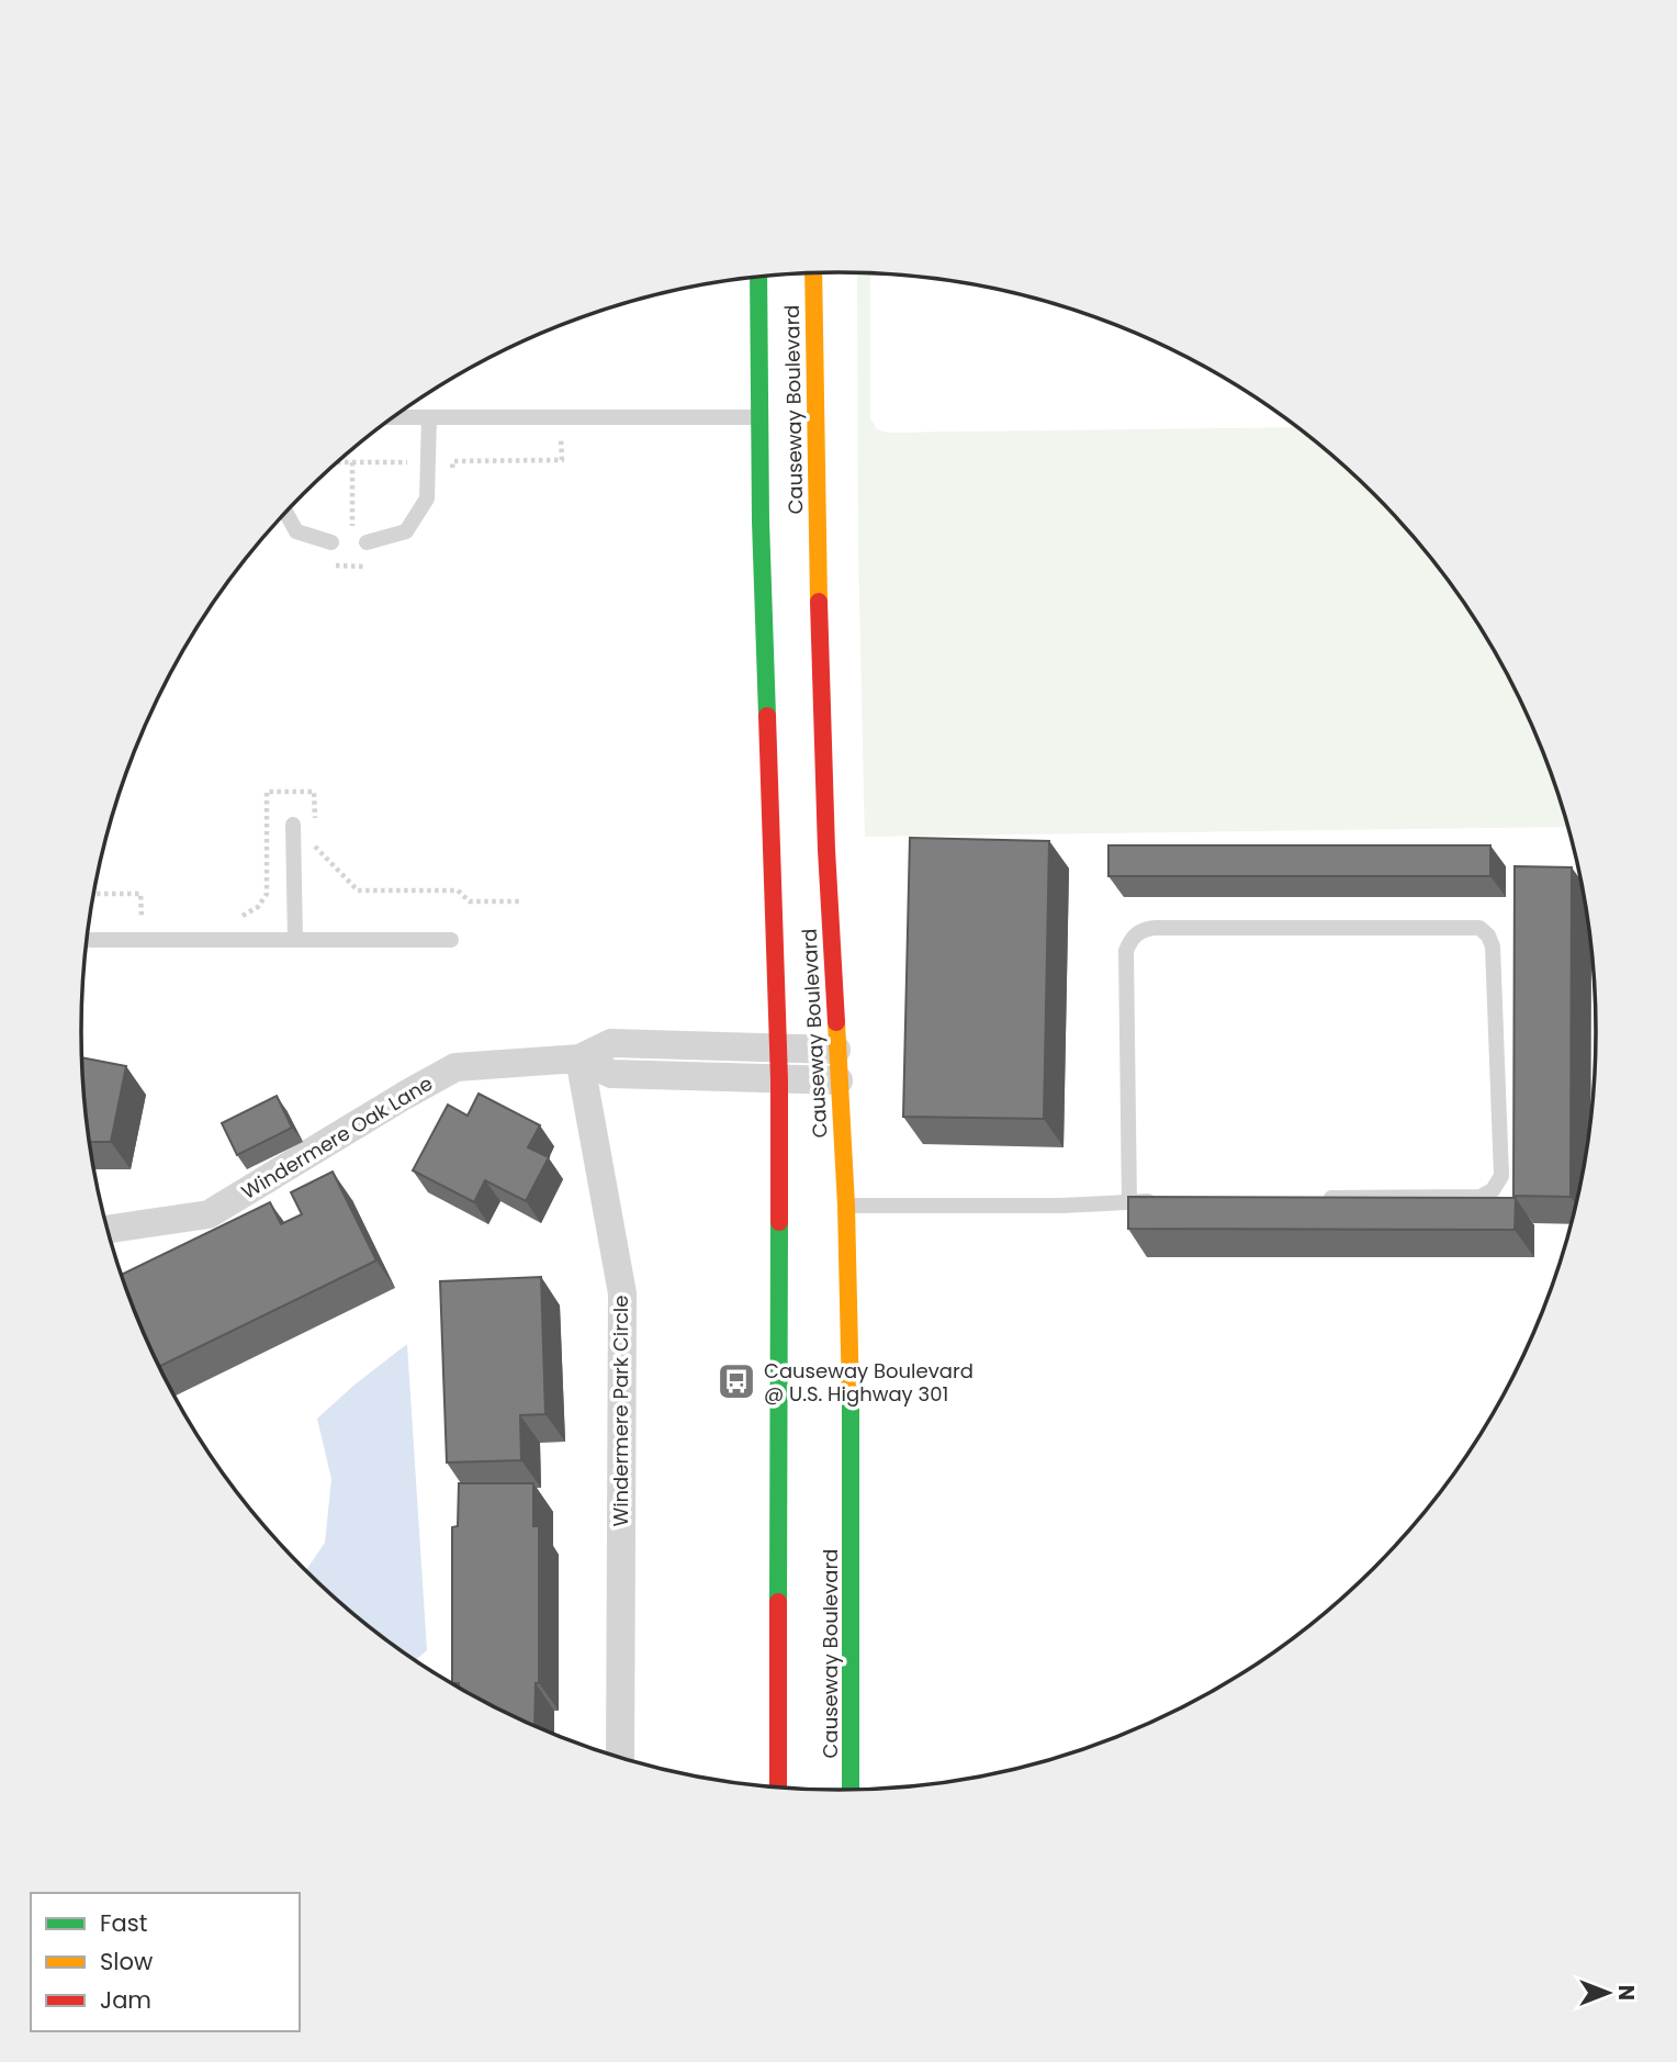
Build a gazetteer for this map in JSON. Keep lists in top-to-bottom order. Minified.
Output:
{"streets":{"main road":["Causeway Boulevard"],"street":["Windermere Oak Lane","Windermere Park Circle"]},"crossings":[["Causeway Boulevard","Windermere Oak Lane"],["Windermere Oak Lane","Windermere Park Circle"]],"places":{"bus stop":["Causeway Boulevard @ U.S. Highway 301"]},"legend":["Fast","Slow","Jam"],"north":"right"}
